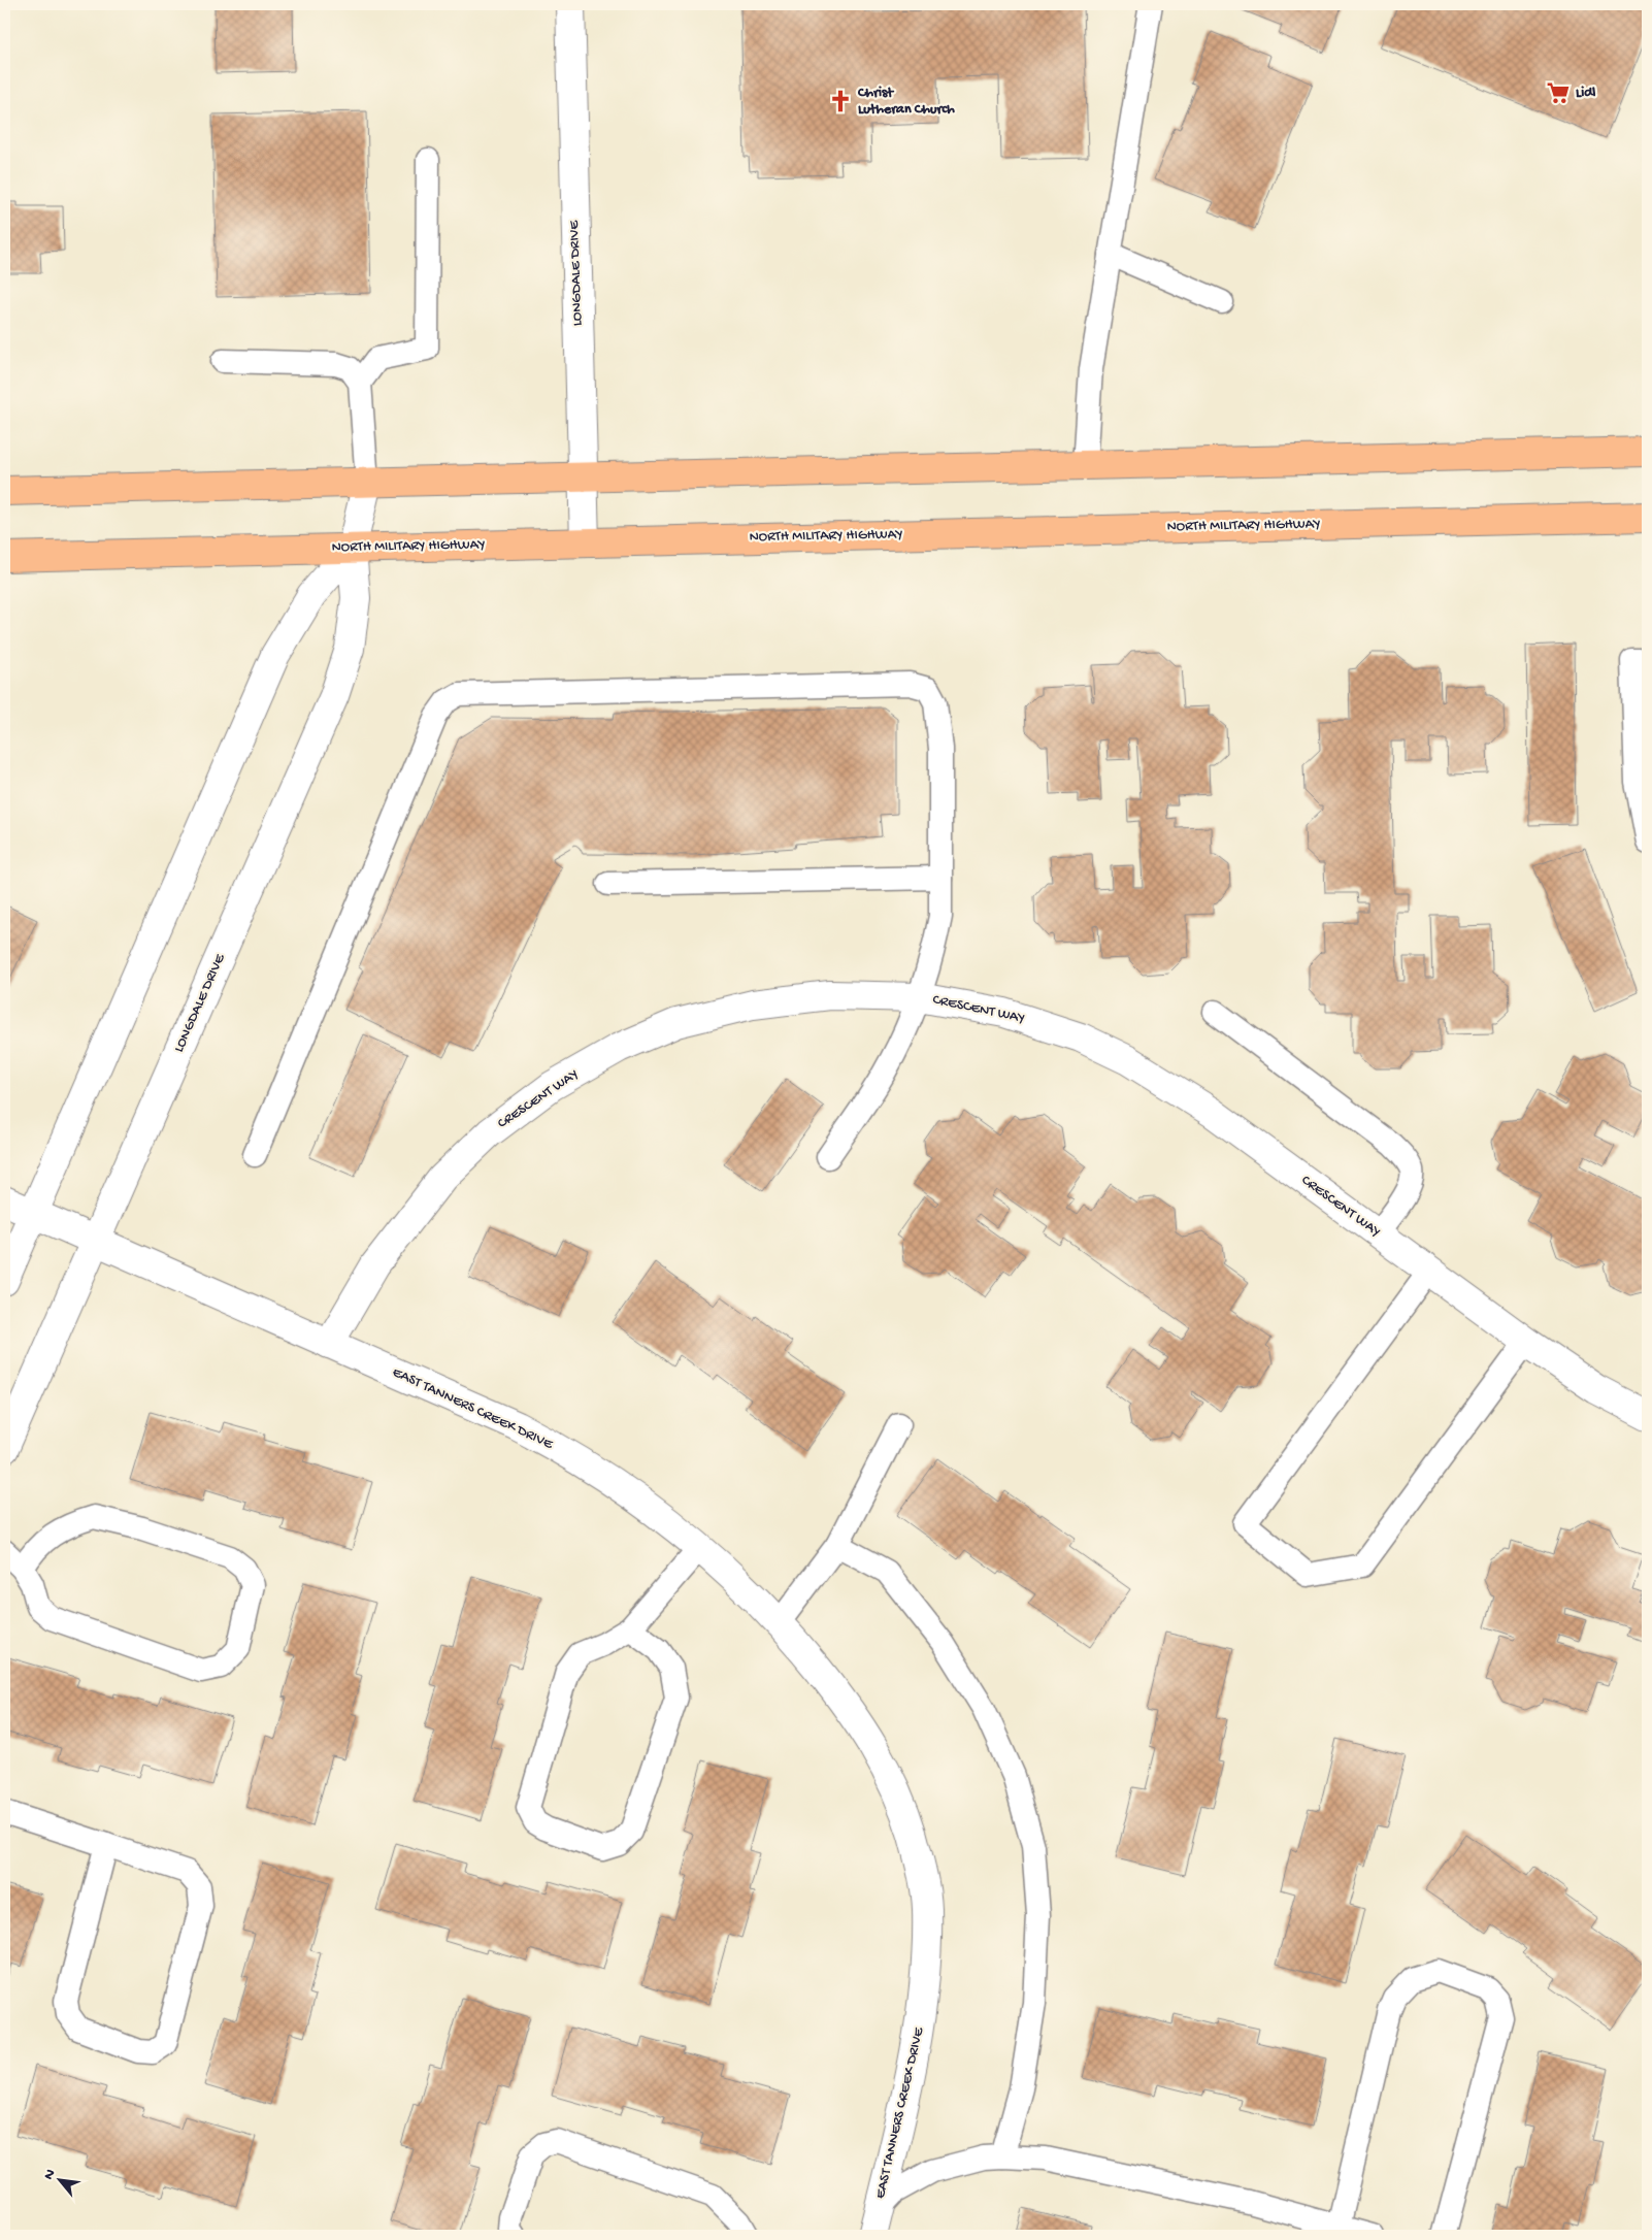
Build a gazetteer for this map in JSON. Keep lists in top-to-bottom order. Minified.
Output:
{"streets":{"main road":["NORTH MILITARY HIGHWAY"],"street":["LONGDALE DRIVE","CRESCENT WAY","EAST TANNERS CREEK DRIVE"]},"crossings":[["LONGDALE DRIVE","NORTH MILITARY HIGHWAY"],["LONGDALE DRIVE","EAST TANNERS CREEK DRIVE"],["CRESCENT WAY","EAST TANNERS CREEK DRIVE"]],"places":{"supermarket":["Lidl"],"church":["Christ Lutheran Church"]},"north":"top left"}
